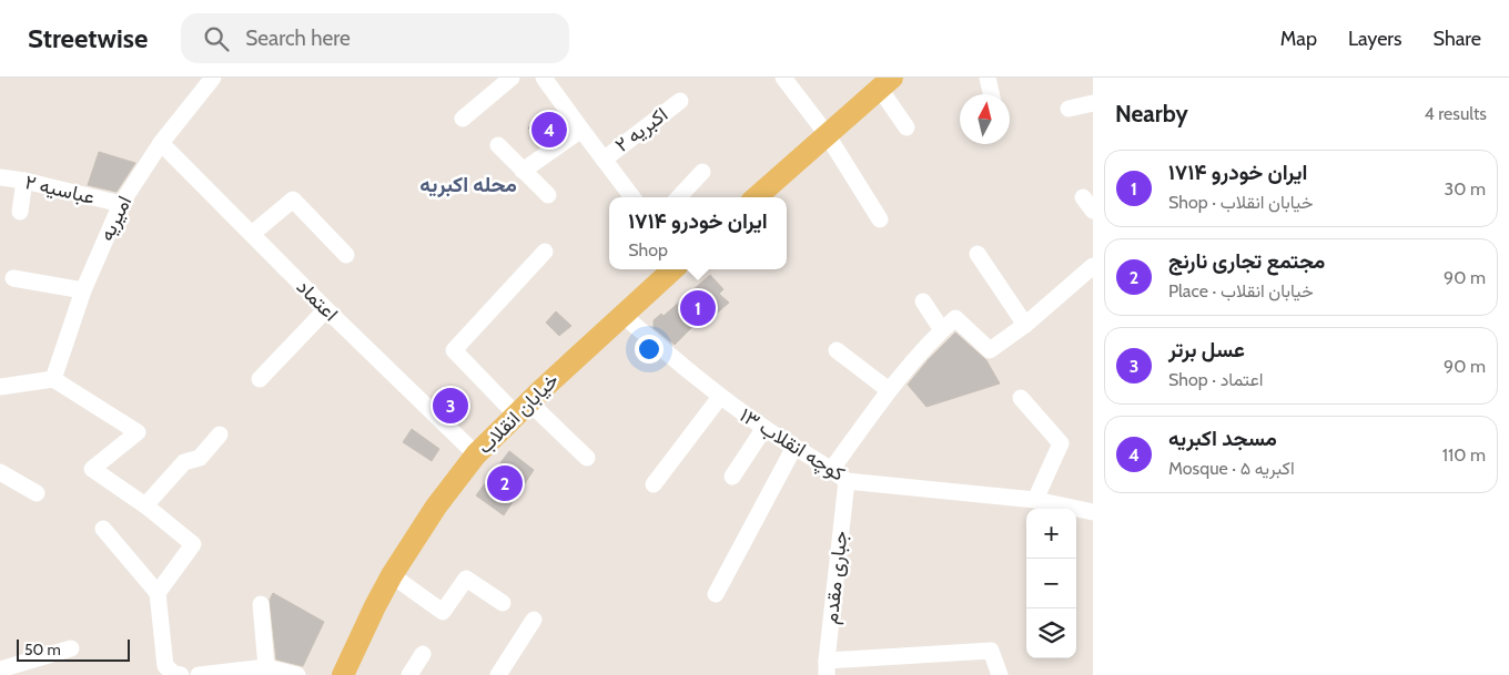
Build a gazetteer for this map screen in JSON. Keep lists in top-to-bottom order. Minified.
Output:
{"streets":{"main road":["خیابان انقلاب"],"street":["اکبریه ۲","عباسیه ۲","امیریه","اعتماد","کوچه انقلاب ۱۳","جباری مقدم"]},"crossings":[["عباسیه ۲","امیریه"],["امیریه","اعتماد"],["اعتماد","خیابان انقلاب"],["خیابان انقلاب","کوچه انقلاب ۱۳"],["کوچه انقلاب ۱۳","جباری مقدم"]],"districts":["محله اکبریه"],"scale_bar":"50 m","north":"top","page":{"header":"Streetwise","search":"Search here","nav":["Map","Layers","Share"],"heading":["Nearby","4 results"],"pins":["4","1","3","2"],"list":[{"mark":"1","name":"ایران خودرو ۱۷۱۴","note":"Shop · خیابان انقلاب","value":"30 m"},{"mark":"2","name":"مجتمع تجاری نارنج","note":"Place · خیابان انقلاب","value":"90 m"},{"mark":"3","name":"عسل برتر","note":"Shop · اعتماد","value":"90 m"},{"mark":"4","name":"مسجد اکبریه","note":"Mosque · اکبریه ۵","value":"110 m"}],"popup":["ایران خودرو ۱۷۱۴","Shop"],"map_buttons":["+","−"],"scale":"50 m"}}
